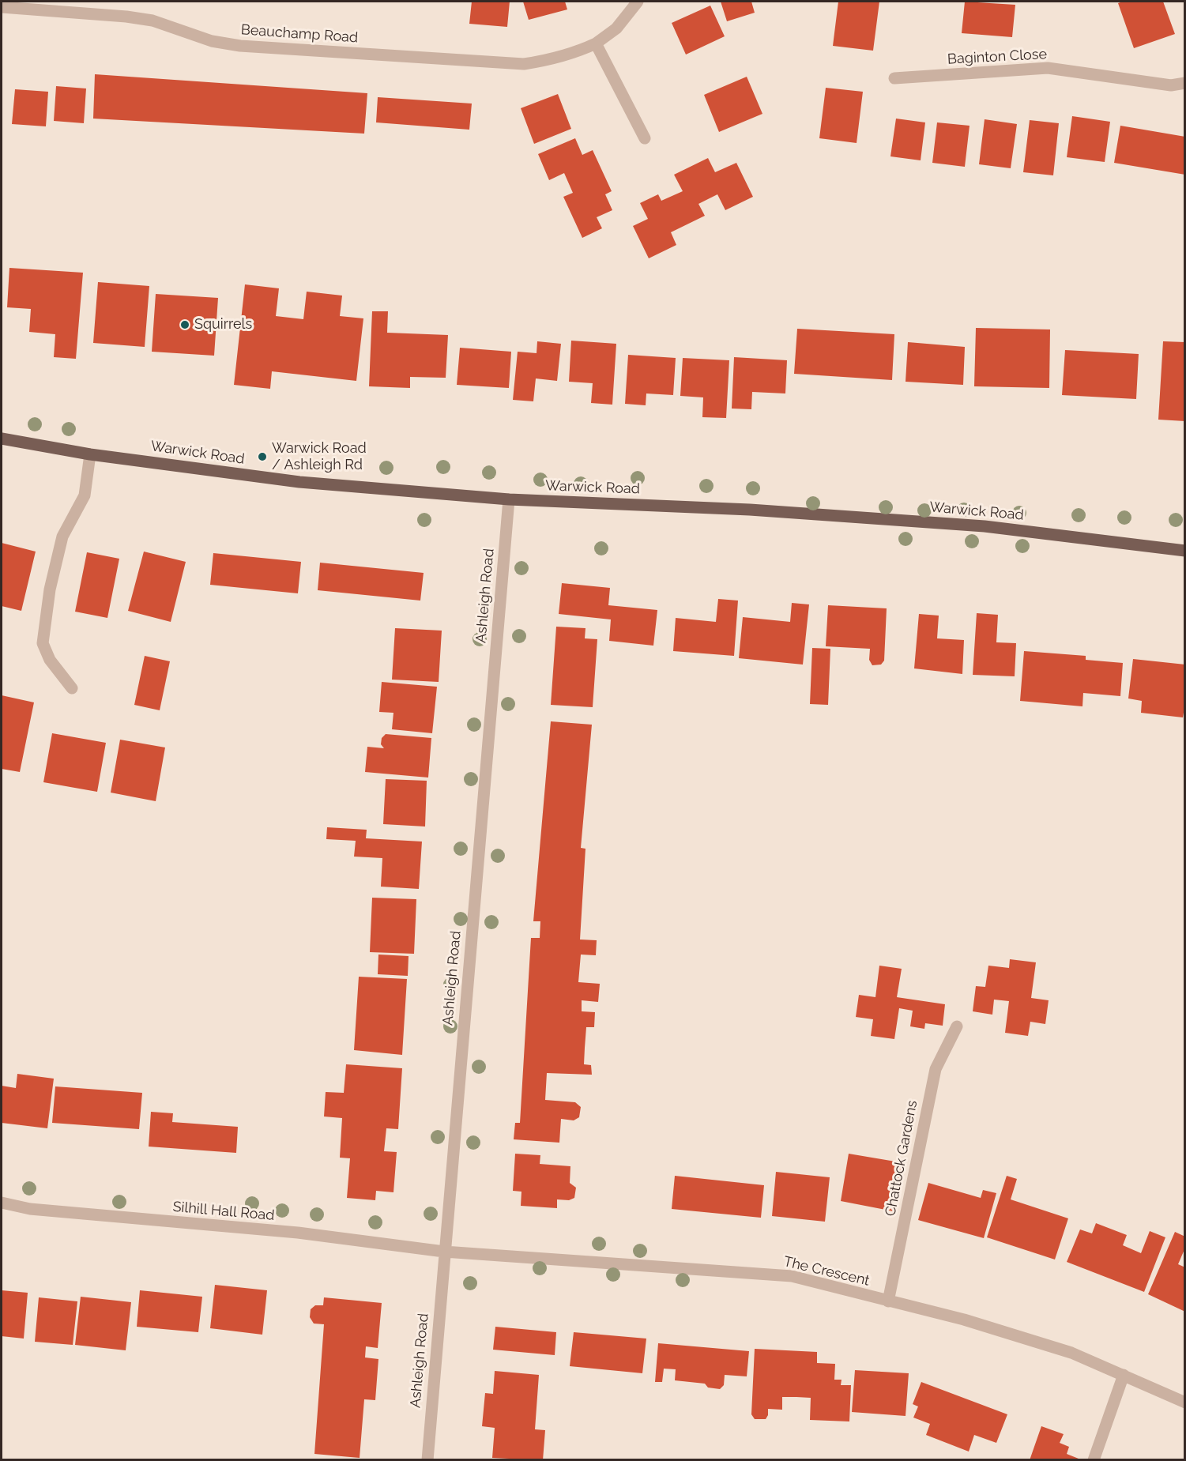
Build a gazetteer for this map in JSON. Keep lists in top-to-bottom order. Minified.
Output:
{"streets":{"main road":["Warwick Road"],"street":["Beauchamp Road","Baginton Close","Ashleigh Road","Chattock Gardens","Silhill Hall Road","The Crescent"]},"crossings":[["Warwick Road","Ashleigh Road"],["Ashleigh Road","Silhill Hall Road"],["Ashleigh Road","The Crescent"],["Chattock Gardens","The Crescent"],["Silhill Hall Road","The Crescent"]],"places":["Squirrels","Warwick Road / Ashleigh Rd"]}
